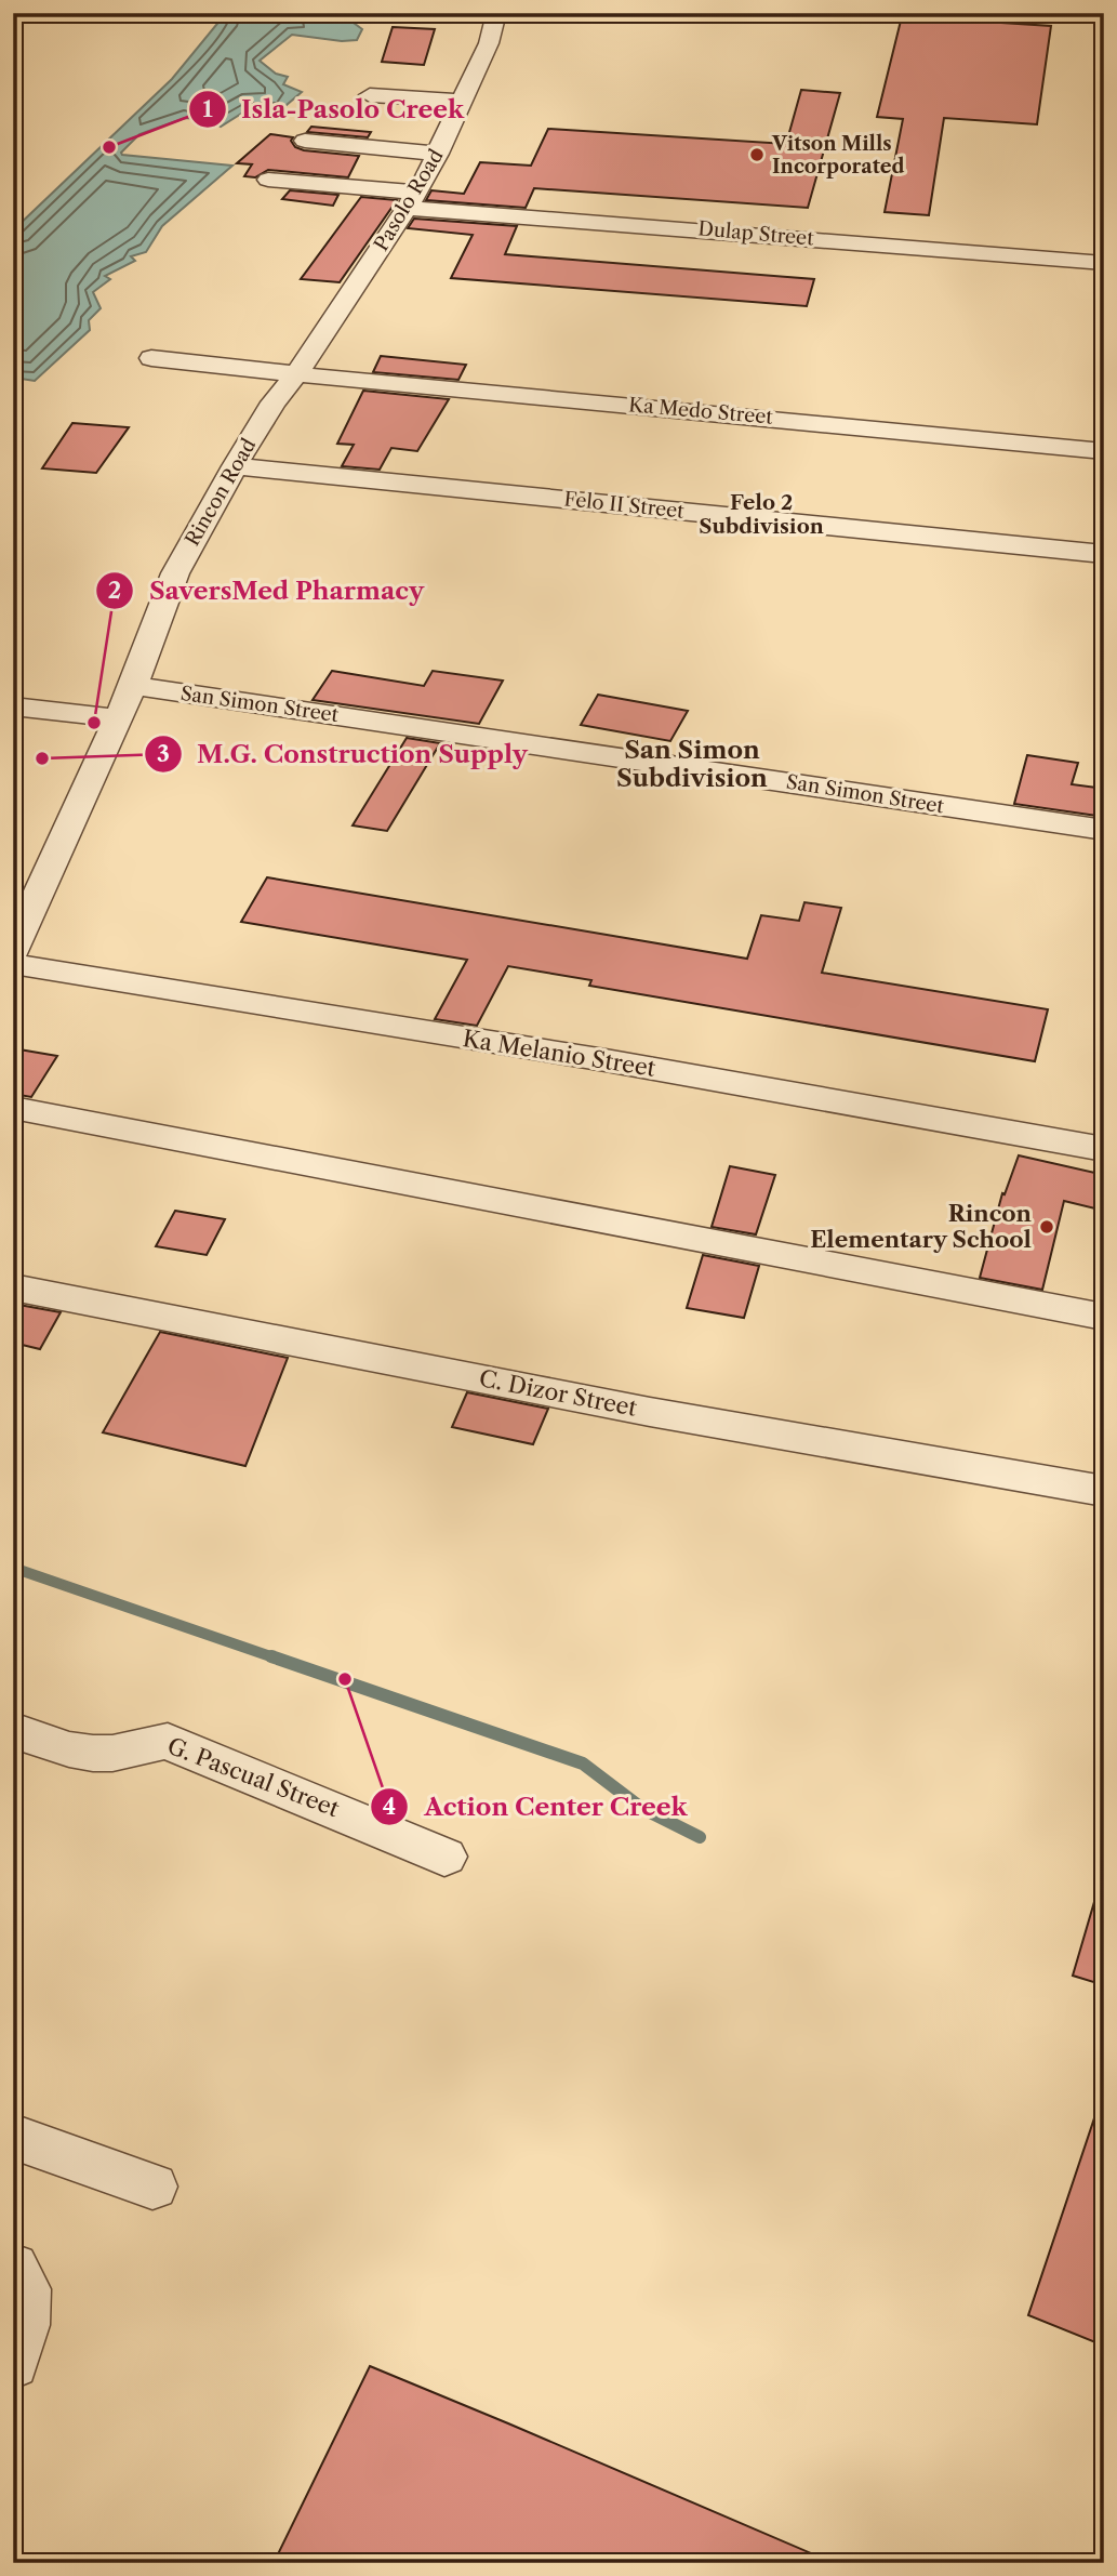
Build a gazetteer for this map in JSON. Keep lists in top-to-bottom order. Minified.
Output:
{"streets":{"street":["Pasolo Road","Dulap Street","Ka Medo Street","Rincon Road","Felo II Street","San Simon Street","Ka Melanio Street","C. Dizor Street","G. Pascual Street"]},"crossings":[["Pasolo Road","Dulap Street"],["Pasolo Road","Ka Medo Street"],["Pasolo Road","Rincon Road"],["Ka Medo Street","Rincon Road"],["Rincon Road","Felo II Street"],["Rincon Road","San Simon Street"]],"districts":["Felo 2 Subdivision","San Simon Subdivision"],"places":["Isla-Pasolo Creek","Vitson Mills Incorporated","SaversMed Pharmacy","M.G. Construction Supply","Rincon Elementary School","Action Center Creek"]}
